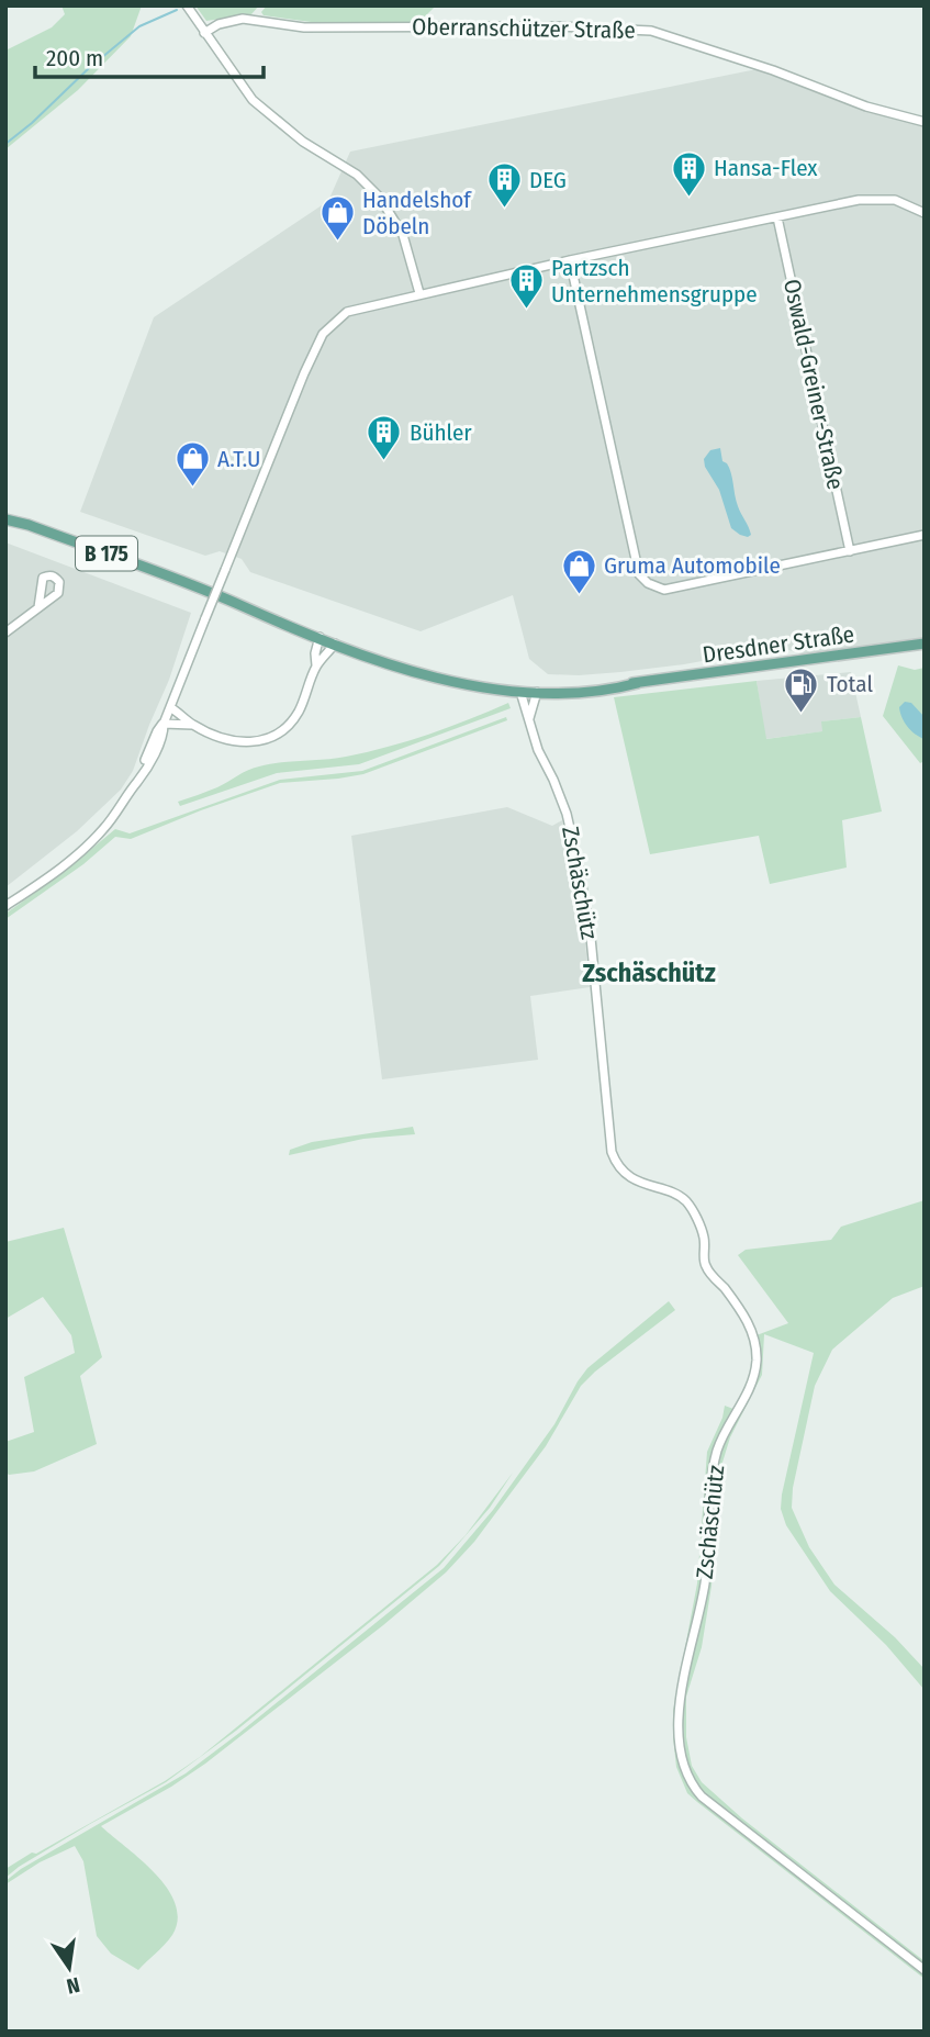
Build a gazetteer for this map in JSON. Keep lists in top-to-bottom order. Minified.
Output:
{"streets":{"main road":["B 175","Dresdner Straße"],"street":["Oberranschützer Straße","Oswald-Greiner-Straße","Zschäschütz"]},"crossings":[["B 175","Dresdner Straße"],["B 175","Zschäschütz"],["Dresdner Straße","Zschäschütz"]],"districts":["Zschäschütz"],"places":{"building":["Hansa-Flex","DEG","Partzsch Unternehmensgruppe","Bühler"],"shop":["Handelshof Döbeln","A.T.U","Gruma Automobile"],"fuel station":["Total"]},"scale_bar":"200 m","north":"bottom"}
